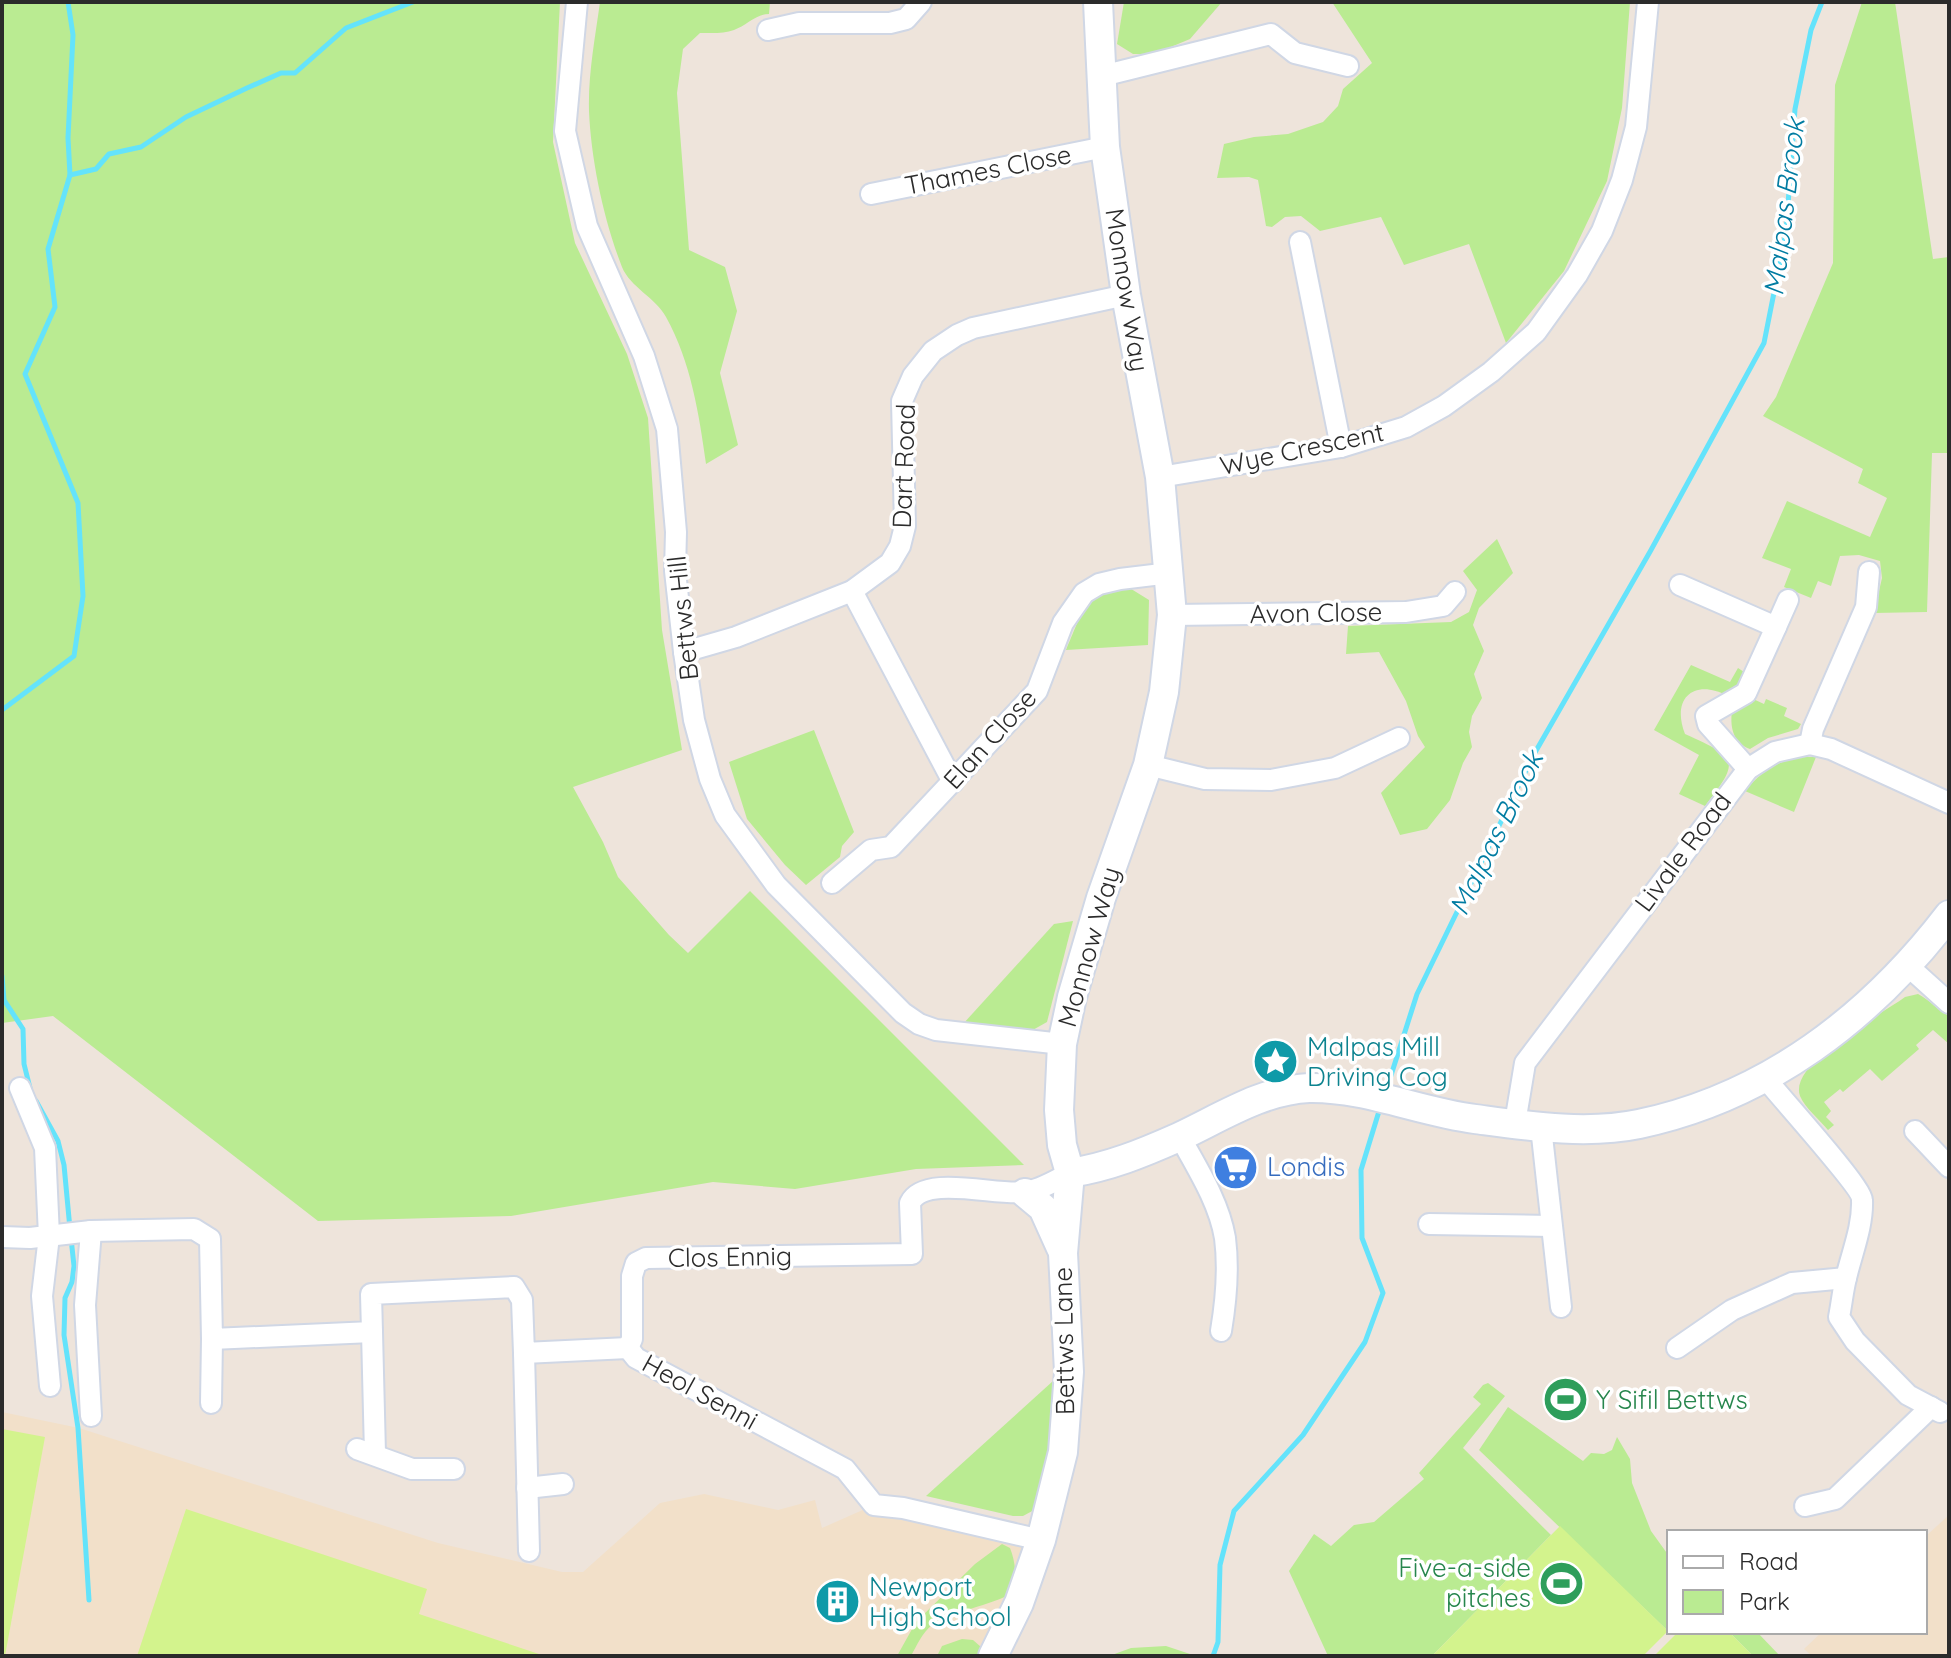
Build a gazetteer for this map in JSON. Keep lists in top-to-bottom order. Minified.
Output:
{"streets":{"street":["Thames Close","Monnow Way","Wye Crescent","Dart Road","Avon Close","Bettws Hill","Elan Close","Livale Road","Clos Ennig","Bettws Lane","Heol Senni"]},"crossings":[["Thames Close","Monnow Way"],["Monnow Way","Wye Crescent"],["Monnow Way","Dart Road"],["Monnow Way","Avon Close"],["Monnow Way","Bettws Hill"],["Monnow Way","Elan Close"],["Monnow Way","Bettws Lane"],["Dart Road","Bettws Hill"],["Clos Ennig","Bettws Lane"],["Clos Ennig","Heol Senni"],["Bettws Lane","Heol Senni"]],"water":["Malpas Brook"],"places":{"place":["Malpas Mill Driving Cog"],"supermarket":["Londis"],"sports":["Y Sifil Bettws","Five-a-side pitches"],"building":["Newport High School"]},"legend":["Road","Park"]}
